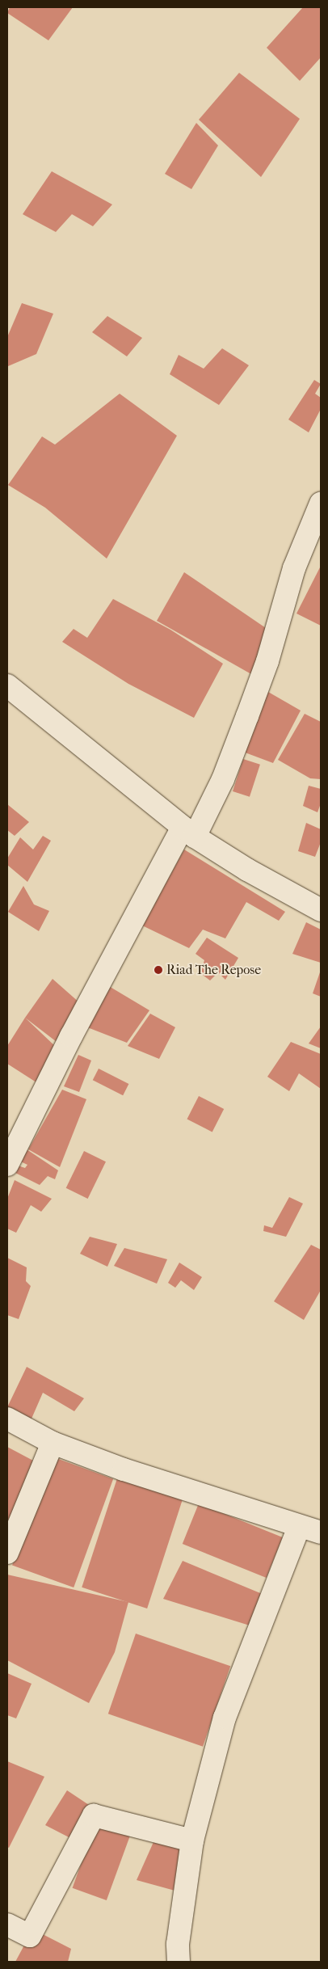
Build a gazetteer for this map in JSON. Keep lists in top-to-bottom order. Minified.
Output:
{"places":["Riad The Repose"]}
